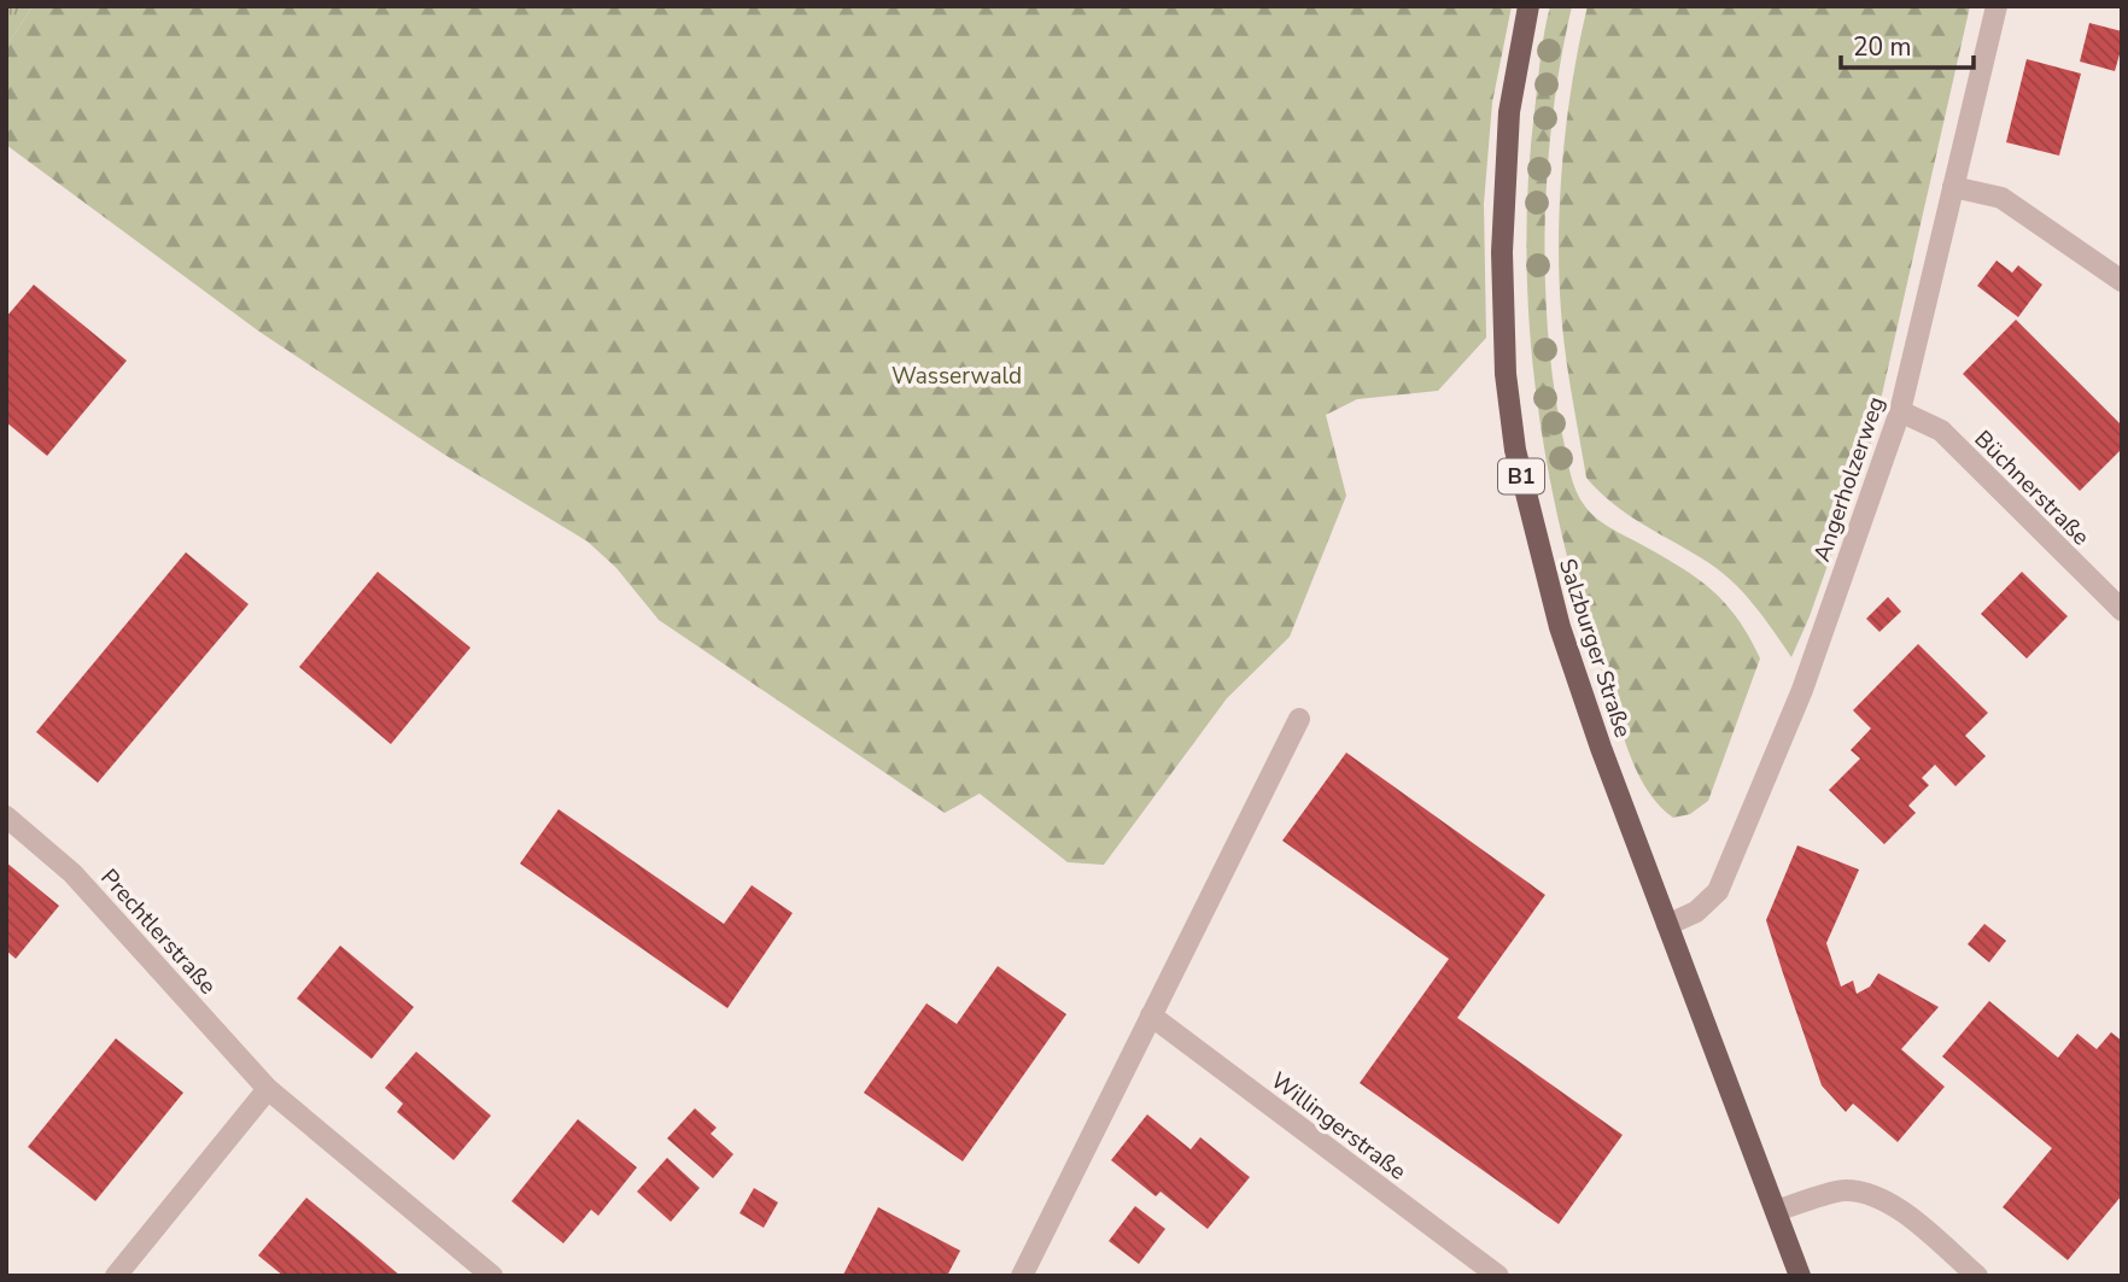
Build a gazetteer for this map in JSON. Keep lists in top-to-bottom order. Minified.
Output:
{"streets":{"main road":["B1","Salzburger Straße"],"street":["Angerholzerweg","Büchnerstraße","Prechtlerstraße","Willingerstraße"]},"crossings":[["Angerholzerweg","Büchnerstraße"],["Angerholzerweg","Salzburger Straße"]],"parks":["Wasserwald"],"scale_bar":"20 m"}
